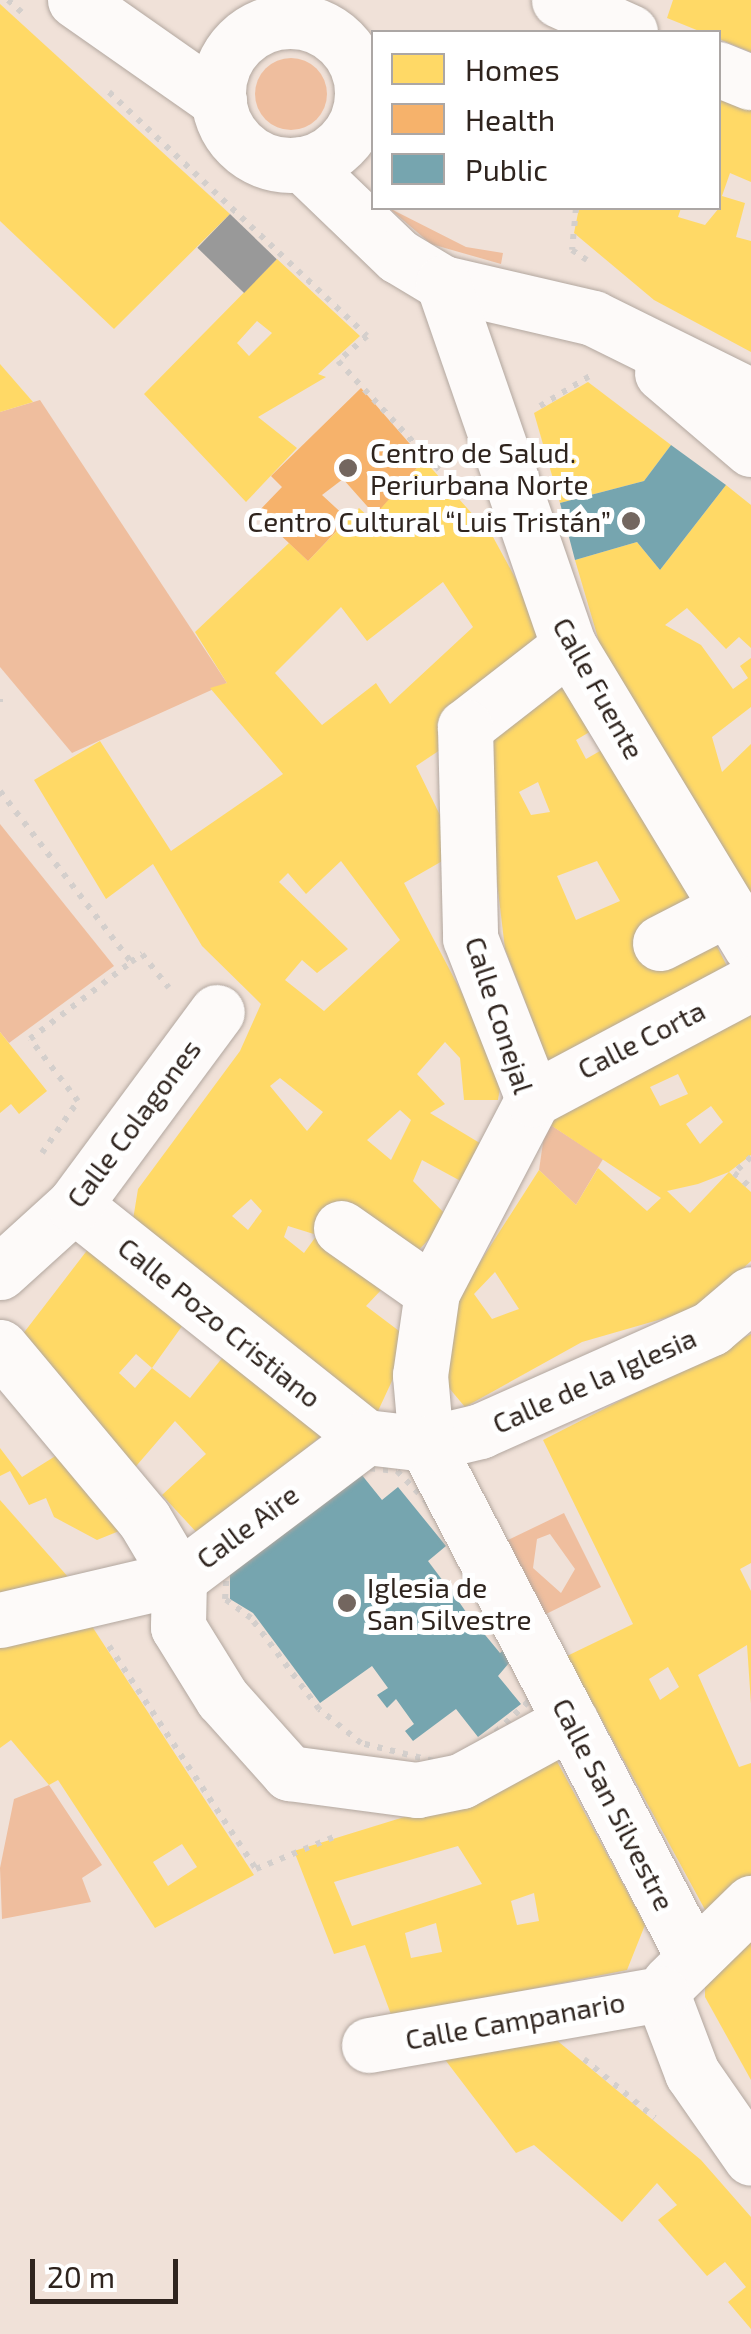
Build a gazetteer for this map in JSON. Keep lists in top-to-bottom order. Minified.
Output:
{"streets":{"street":["Calle Fuente","Calle Conejal","Calle Corta","Calle Colagones","Calle Pozo Cristiano","Calle de la Iglesia","Calle Aire","Calle San Silvestre","Calle Campanario"]},"crossings":[["Calle Fuente","Calle Conejal"],["Calle Conejal","Calle Corta"],["Calle Conejal","Calle de la Iglesia"],["Calle Conejal","Calle San Silvestre"],["Calle Colagones","Calle Pozo Cristiano"],["Calle Pozo Cristiano","Calle Aire"],["Calle de la Iglesia","Calle San Silvestre"],["Calle San Silvestre","Calle Campanario"]],"places":["Centro de Salud. Periurbana Norte","Centro Cultural “Luis Tristán”","Iglesia de San Silvestre"],"legend":["Homes","Health","Public"],"scale_bar":"20 m"}
